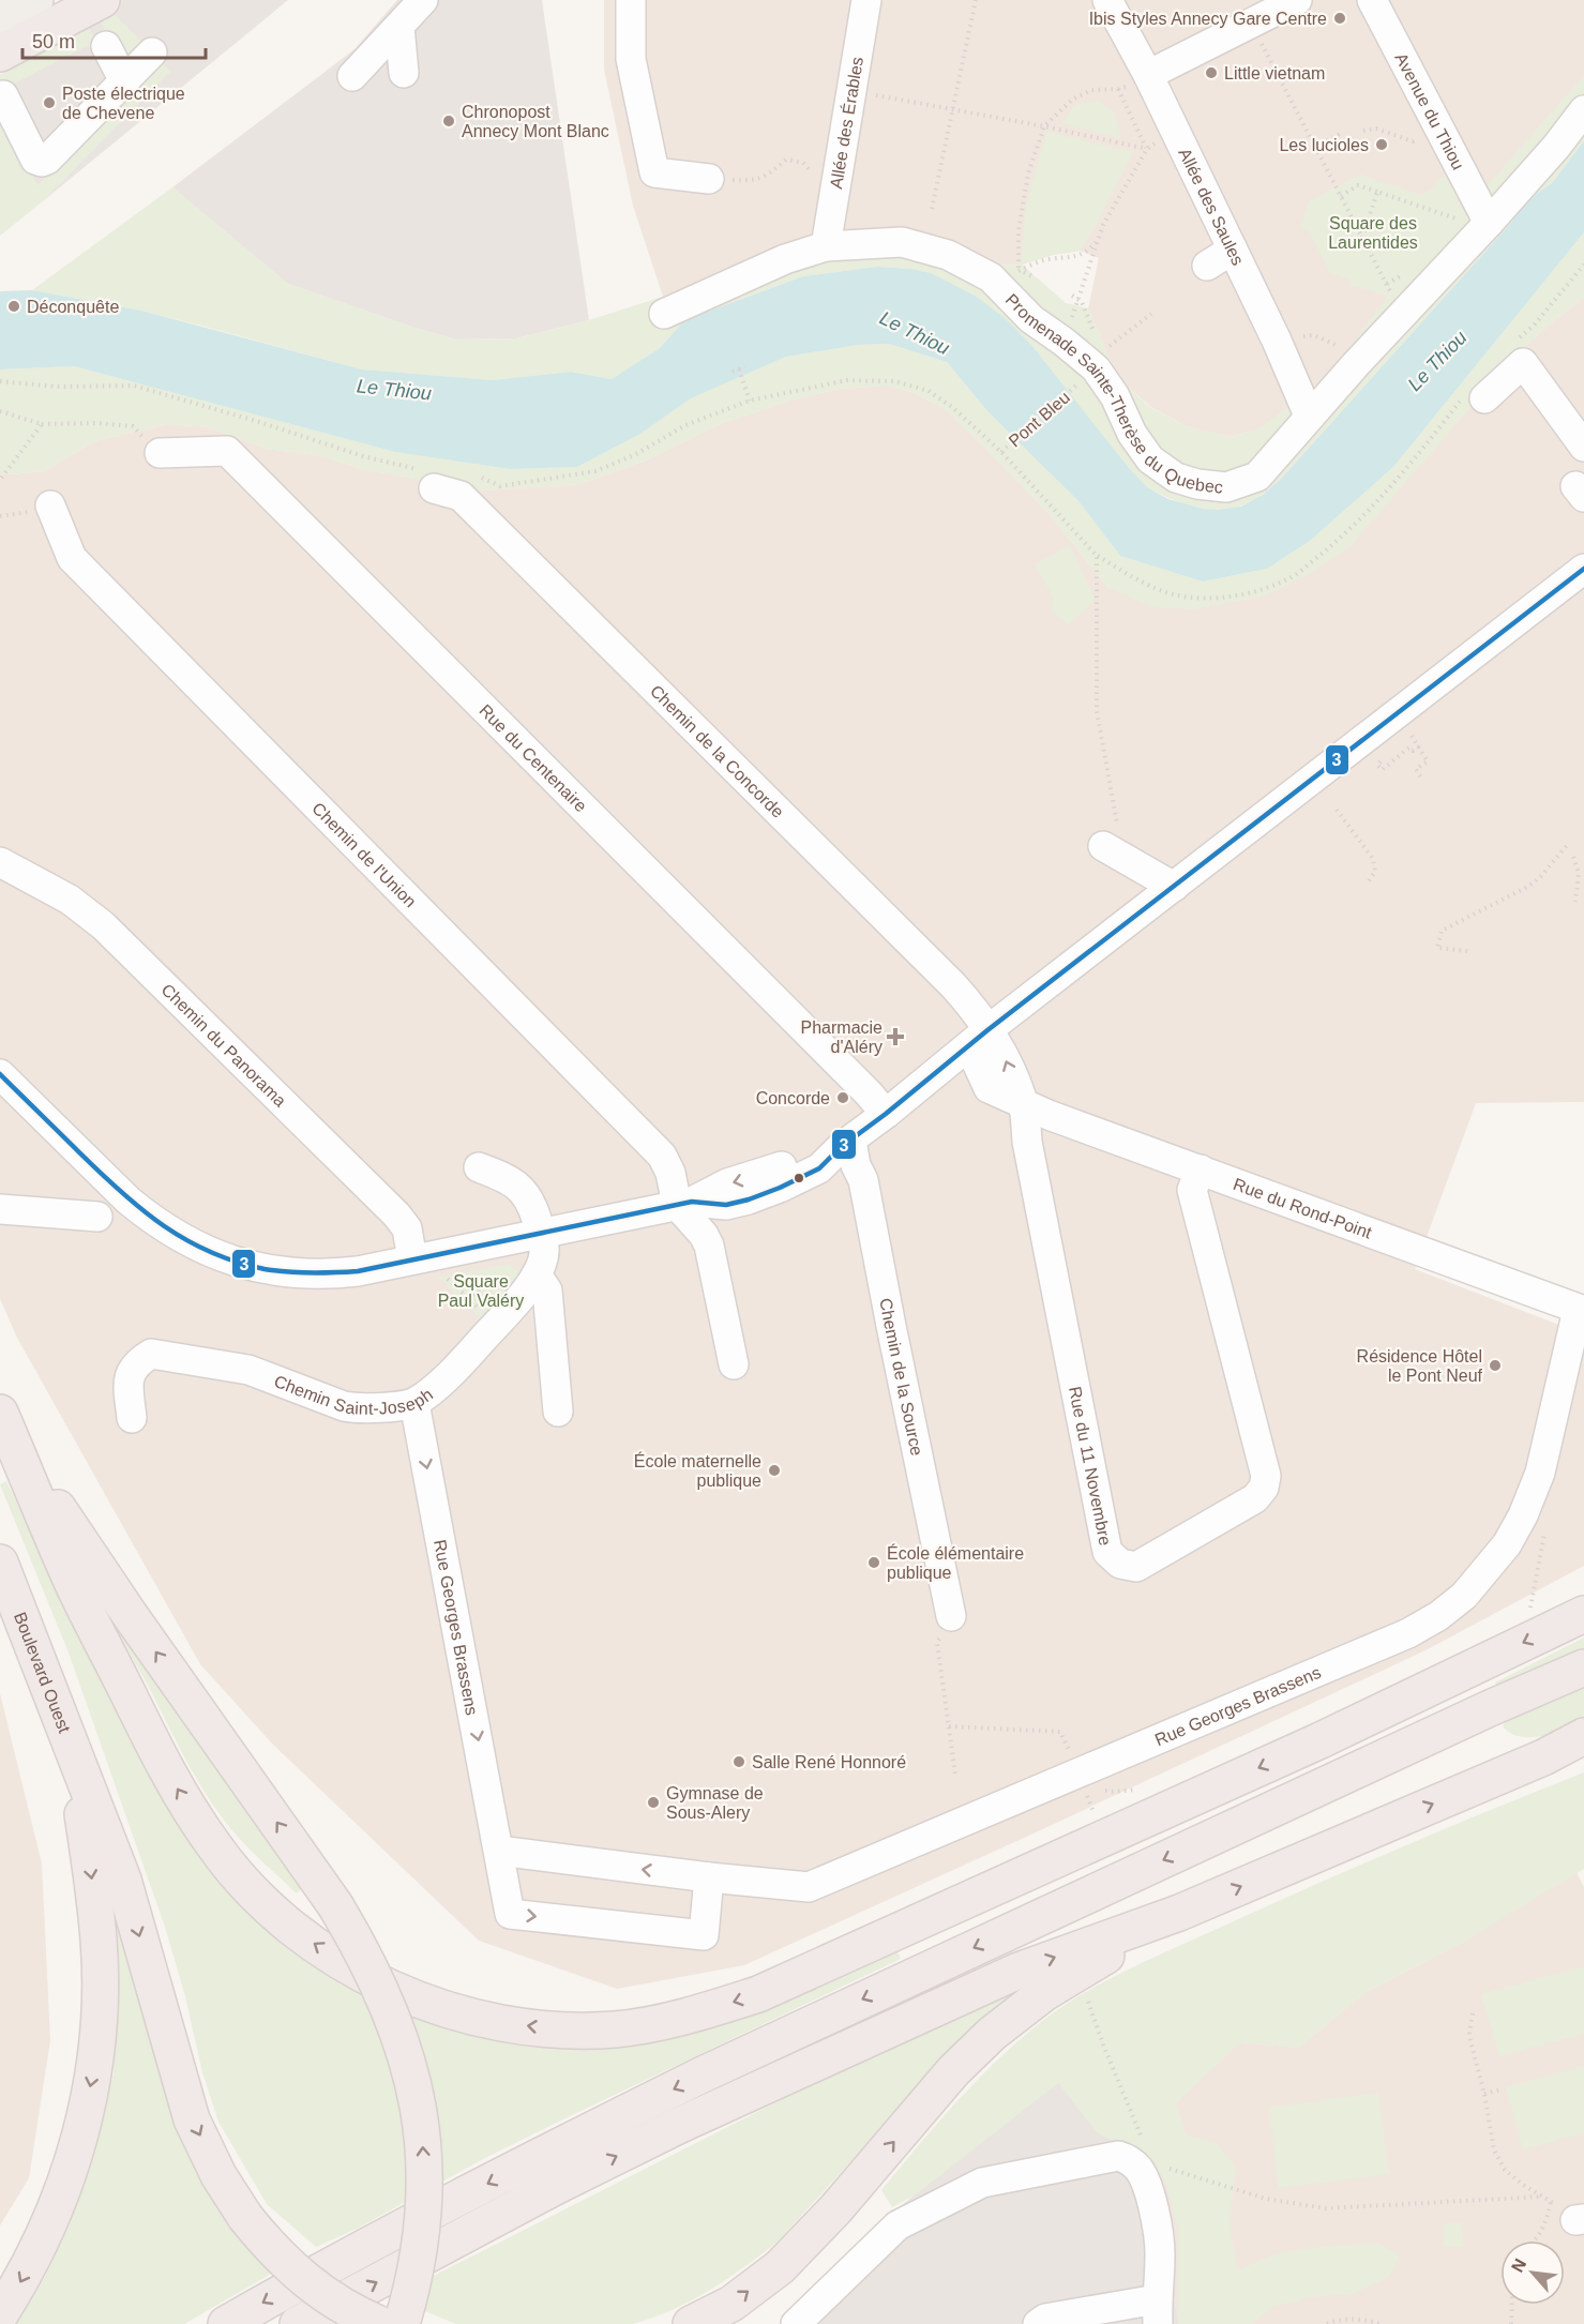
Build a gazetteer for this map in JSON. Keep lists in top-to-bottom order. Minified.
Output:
{"streets":{"highway":["Boulevard Ouest"],"street":["Avenue du Thiou","Allée des Érables","Allée des Saules","Promenade Sainte-Therèse du Quebec","Chemin de la Concorde","Rue du Centenaire","Chemin de l'Union","Chemin du Panorama","Rue du Rond-Point","Chemin de la Source","Chemin Saint-Joseph","Rue du 11 Novembre","Rue Georges Brassens"],"path":["Pont Bleu"]},"crossings":[["Avenue du Thiou","Promenade Sainte-Therèse du Quebec"],["Allée des Érables","Promenade Sainte-Therèse du Quebec"],["Allée des Saules","Promenade Sainte-Therèse du Quebec"],["Rue du Rond-Point","Rue du 11 Novembre"],["Rue du Rond-Point","Rue Georges Brassens"],["Chemin Saint-Joseph","Rue Georges Brassens"]],"water":["Le Thiou"],"parks":["Square des Laurentides","Square Paul Valéry"],"places":{"other":["Ibis Styles Annecy Gare Centre","Little vietnam","Poste électrique de Chevene","Chronopost Annecy Mont Blanc","Les lucioles","Déconquête","Concorde","Résidence Hôtel le Pont Neuf","École maternelle publique","École élémentaire publique","Salle René Honnoré","Gymnase de Sous-Alery"],"health":["Pharmacie d'Aléry"]},"lines":["transit line 3"],"scale_bar":"50 m","north":"top left"}
